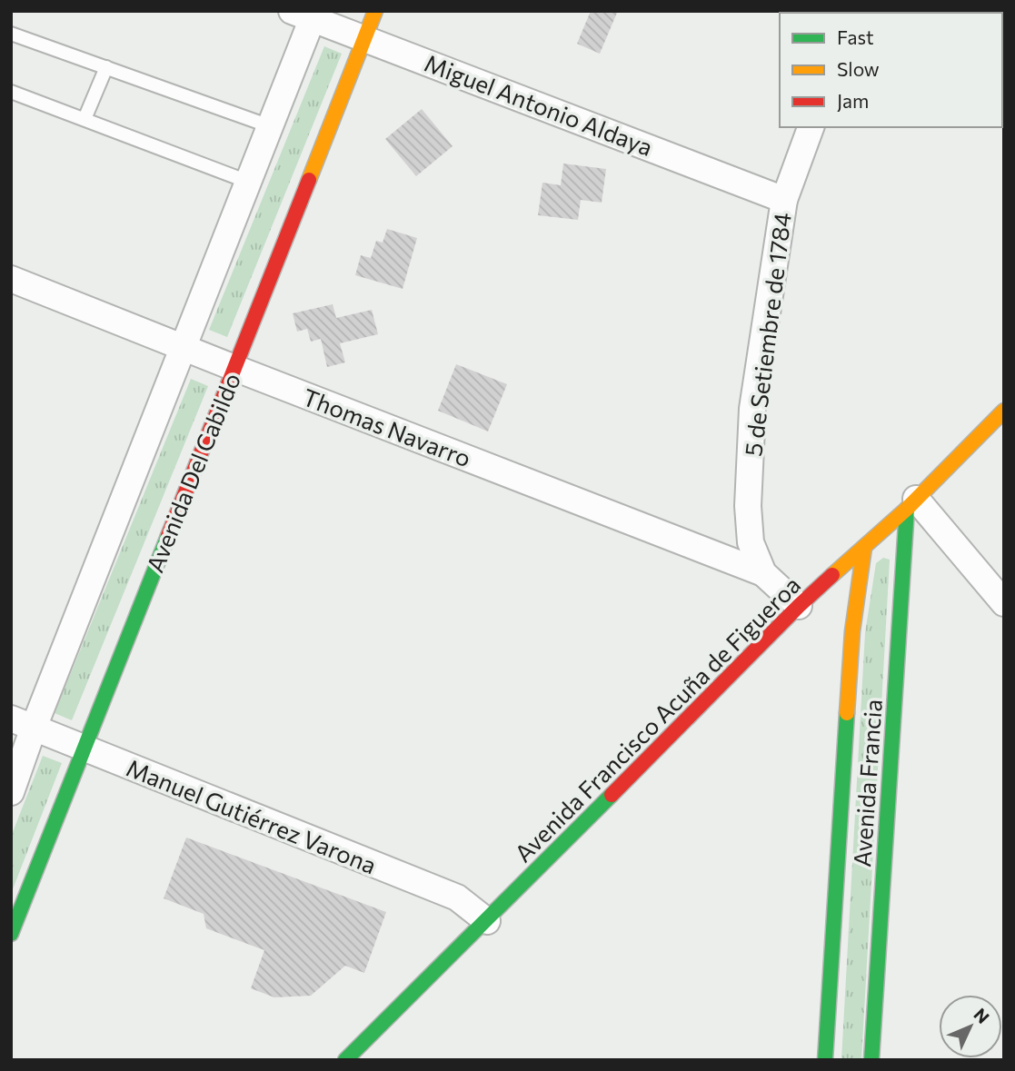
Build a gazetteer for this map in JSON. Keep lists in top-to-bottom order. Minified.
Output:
{"streets":{"street":["Miguel Antonio Aldaya","5 de Setiembre de 1784","Thomas Navarro","Avenida Del Cabildo","Avenida Francisco Acuña de Figueroa","Avenida Francia","Manuel Gutiérrez Varona"]},"crossings":[["Miguel Antonio Aldaya","5 de Setiembre de 1784"],["Miguel Antonio Aldaya","Avenida Del Cabildo"],["5 de Setiembre de 1784","Thomas Navarro"],["5 de Setiembre de 1784","Avenida Francisco Acuña de Figueroa"],["Thomas Navarro","Avenida Del Cabildo"],["Avenida Del Cabildo","Manuel Gutiérrez Varona"],["Avenida Francisco Acuña de Figueroa","Avenida Francia"],["Avenida Francisco Acuña de Figueroa","Manuel Gutiérrez Varona"]],"legend":["Fast","Slow","Jam"],"north":"top right"}
